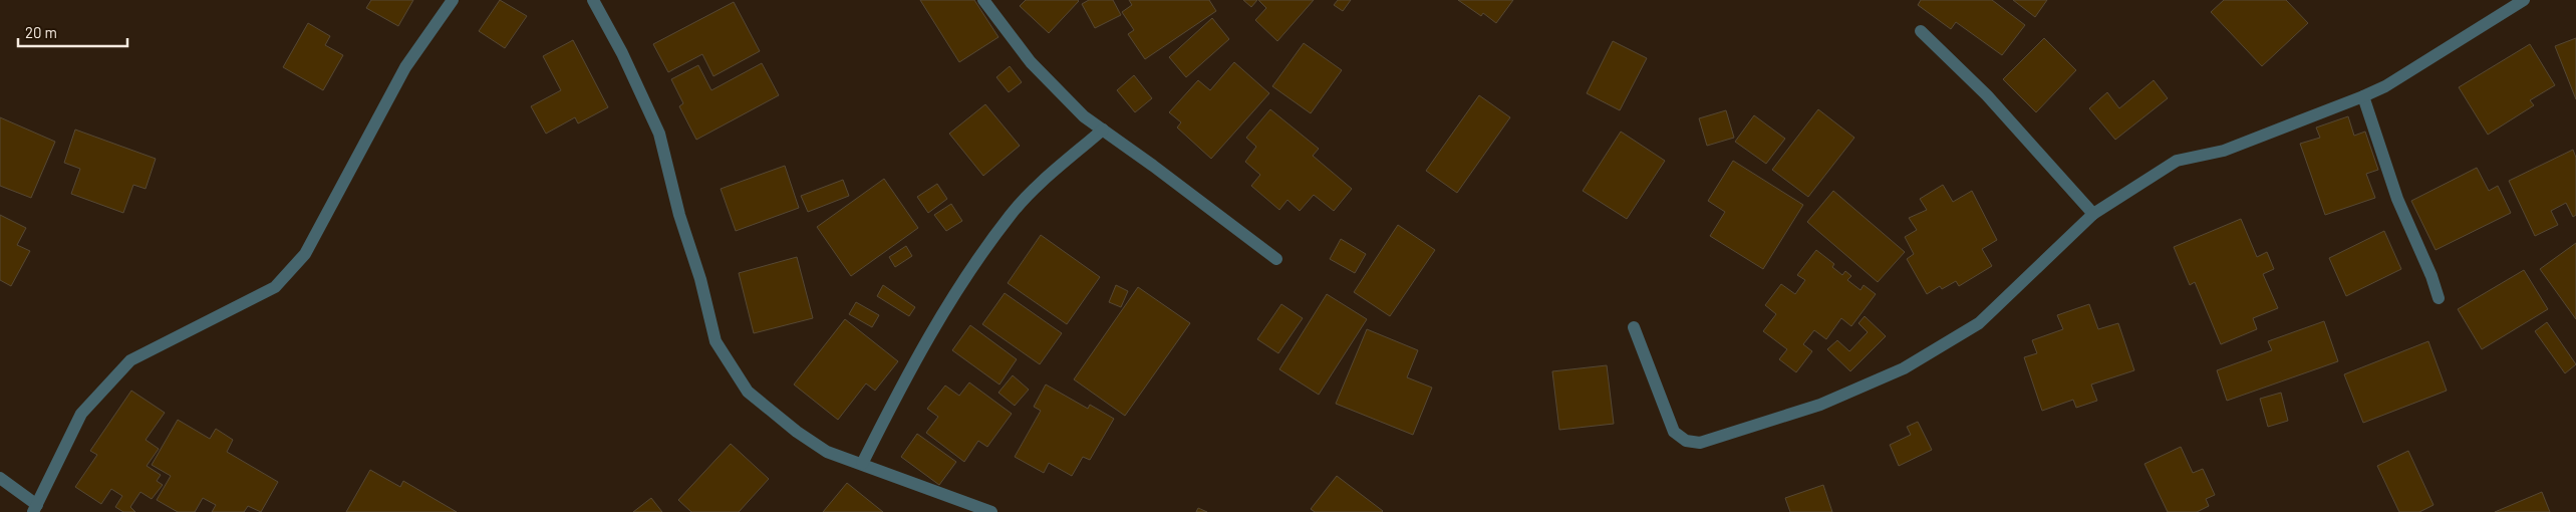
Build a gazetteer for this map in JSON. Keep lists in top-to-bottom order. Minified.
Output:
{"scale_bar":"20 m"}
